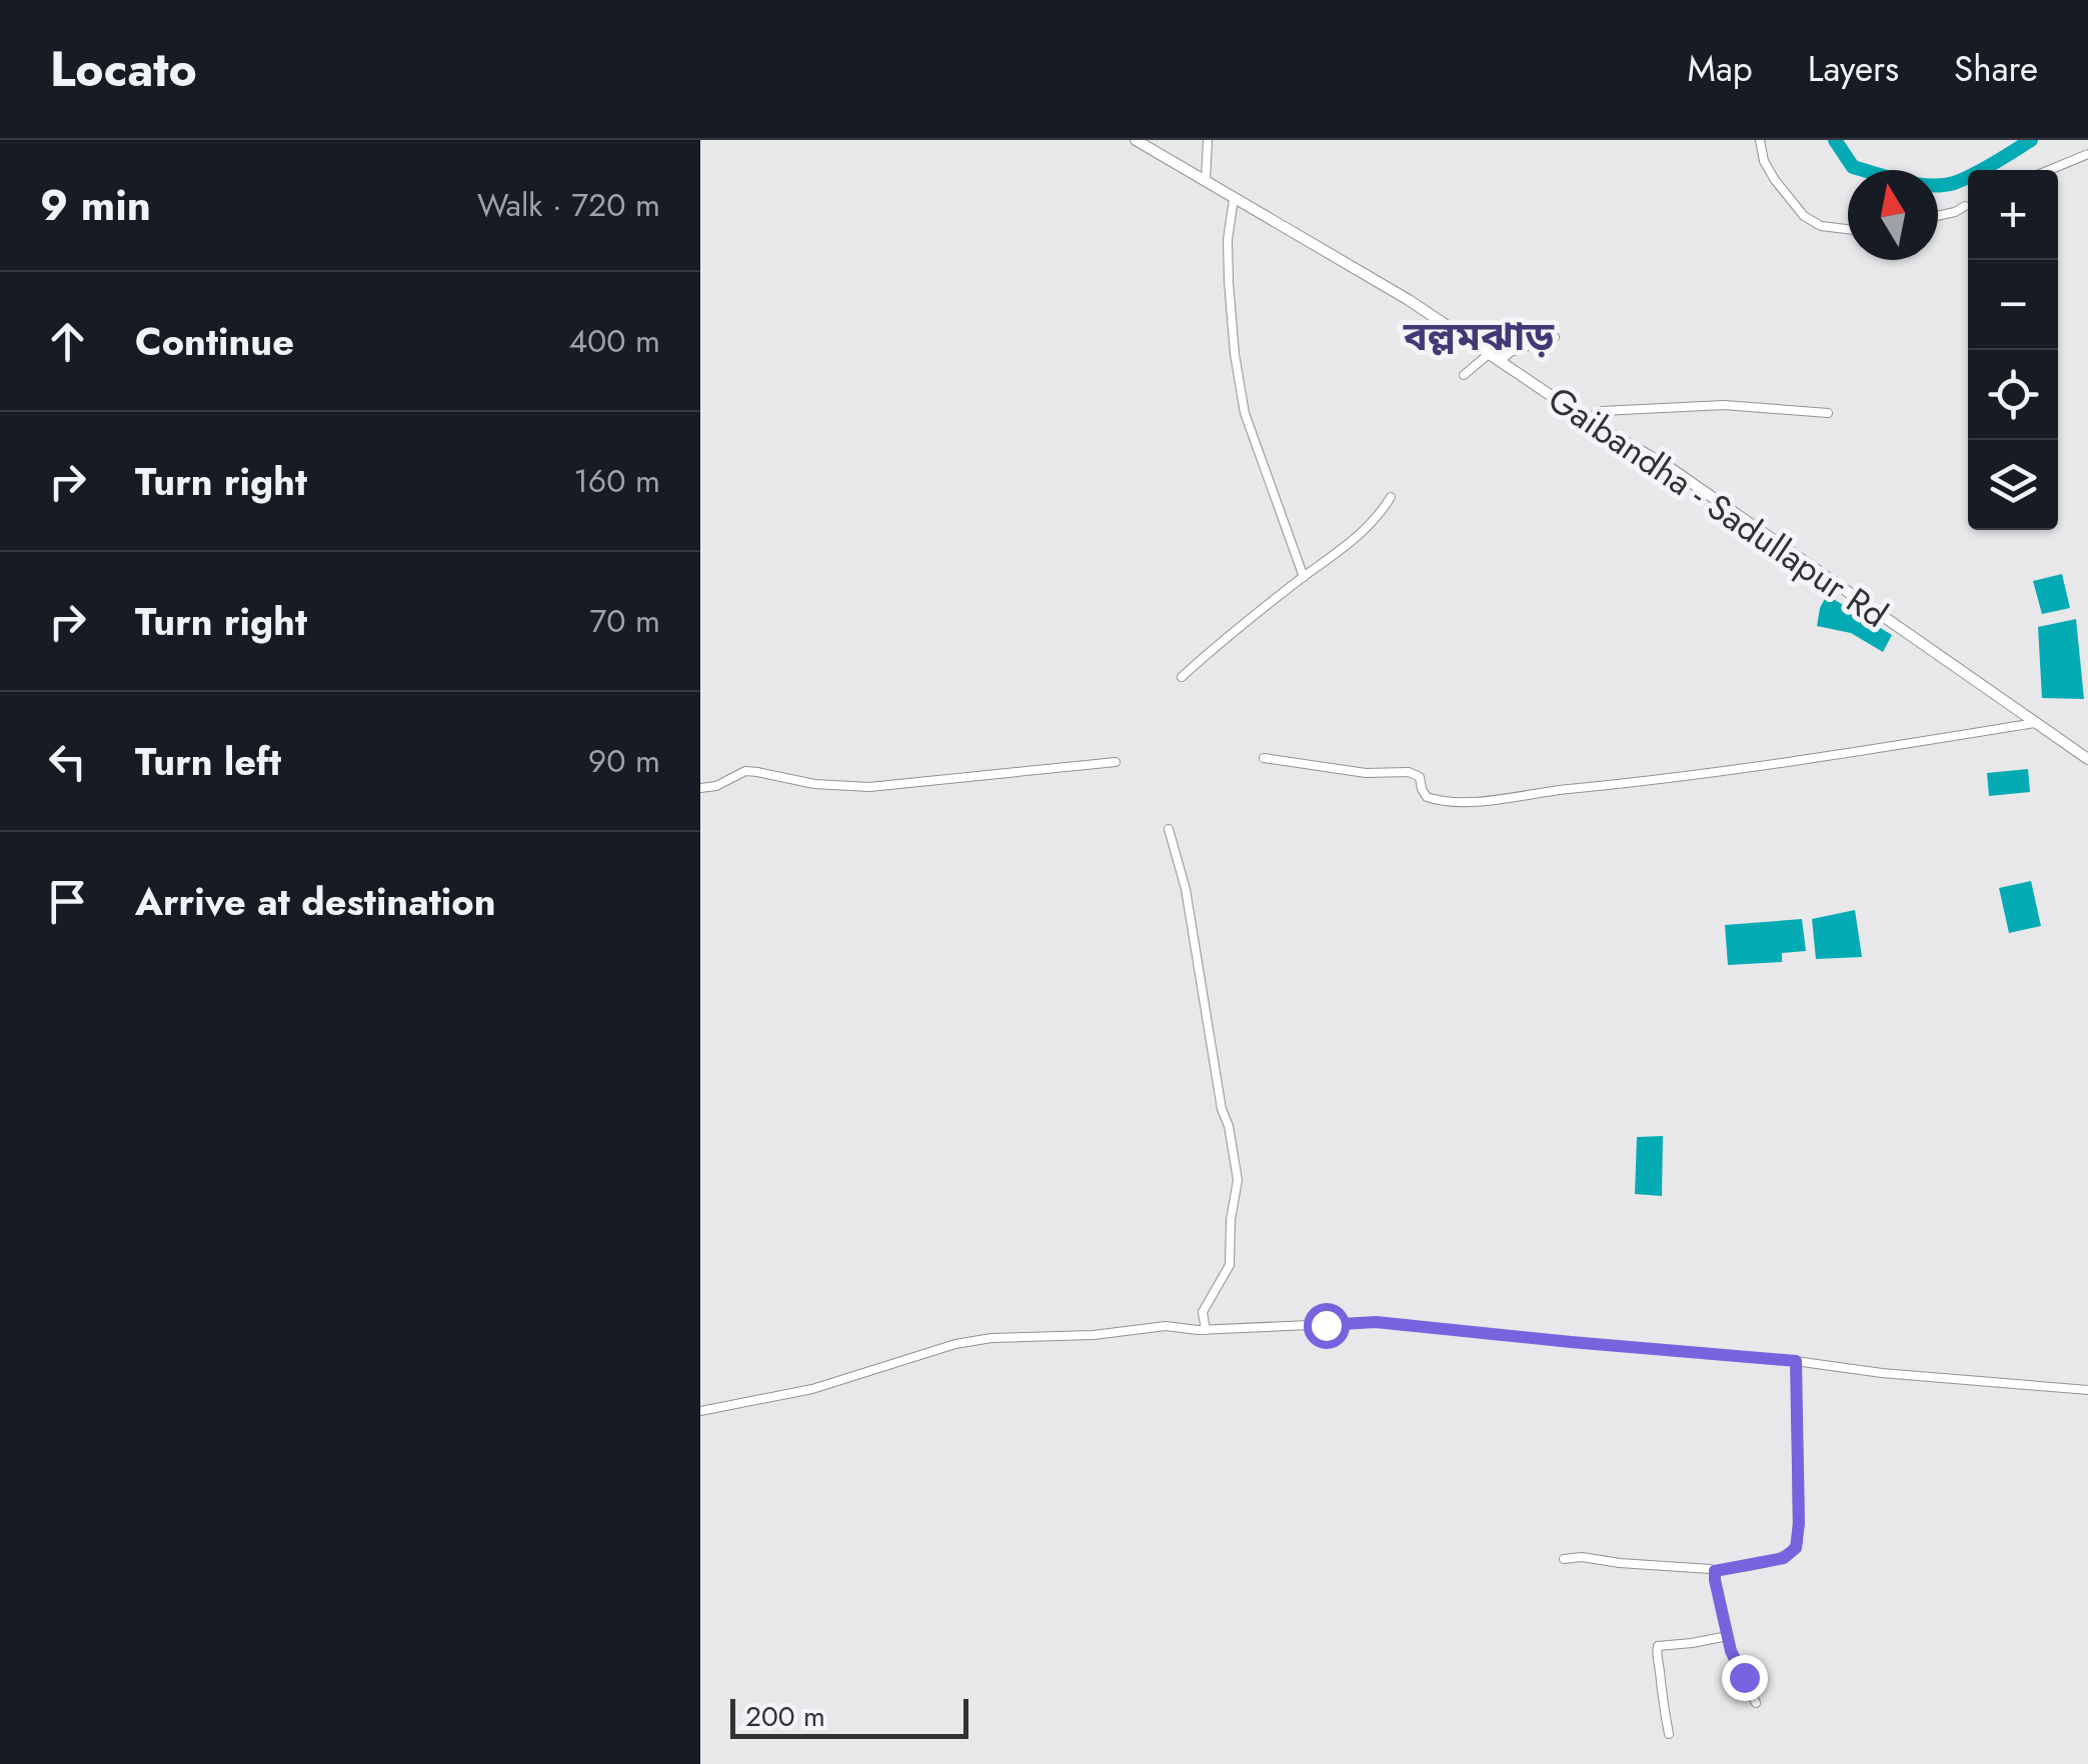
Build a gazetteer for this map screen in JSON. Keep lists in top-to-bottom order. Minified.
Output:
{"streets":{"main road":["Gaibandha - Sadullapur Rd"]},"districts":["বল্লমঝাড়"],"scale_bar":"200 m","north":"top","page":{"header":"Locato","nav":["Map","Layers","Share"],"heading":["9 min","Walk · 720 m"],"map_buttons":["+","−"],"list":[["Continue","400 m"],["Turn right","160 m"],["Turn right","70 m"],["Turn left","90 m"],"Arrive at destination"],"scale":"200 m"}}
